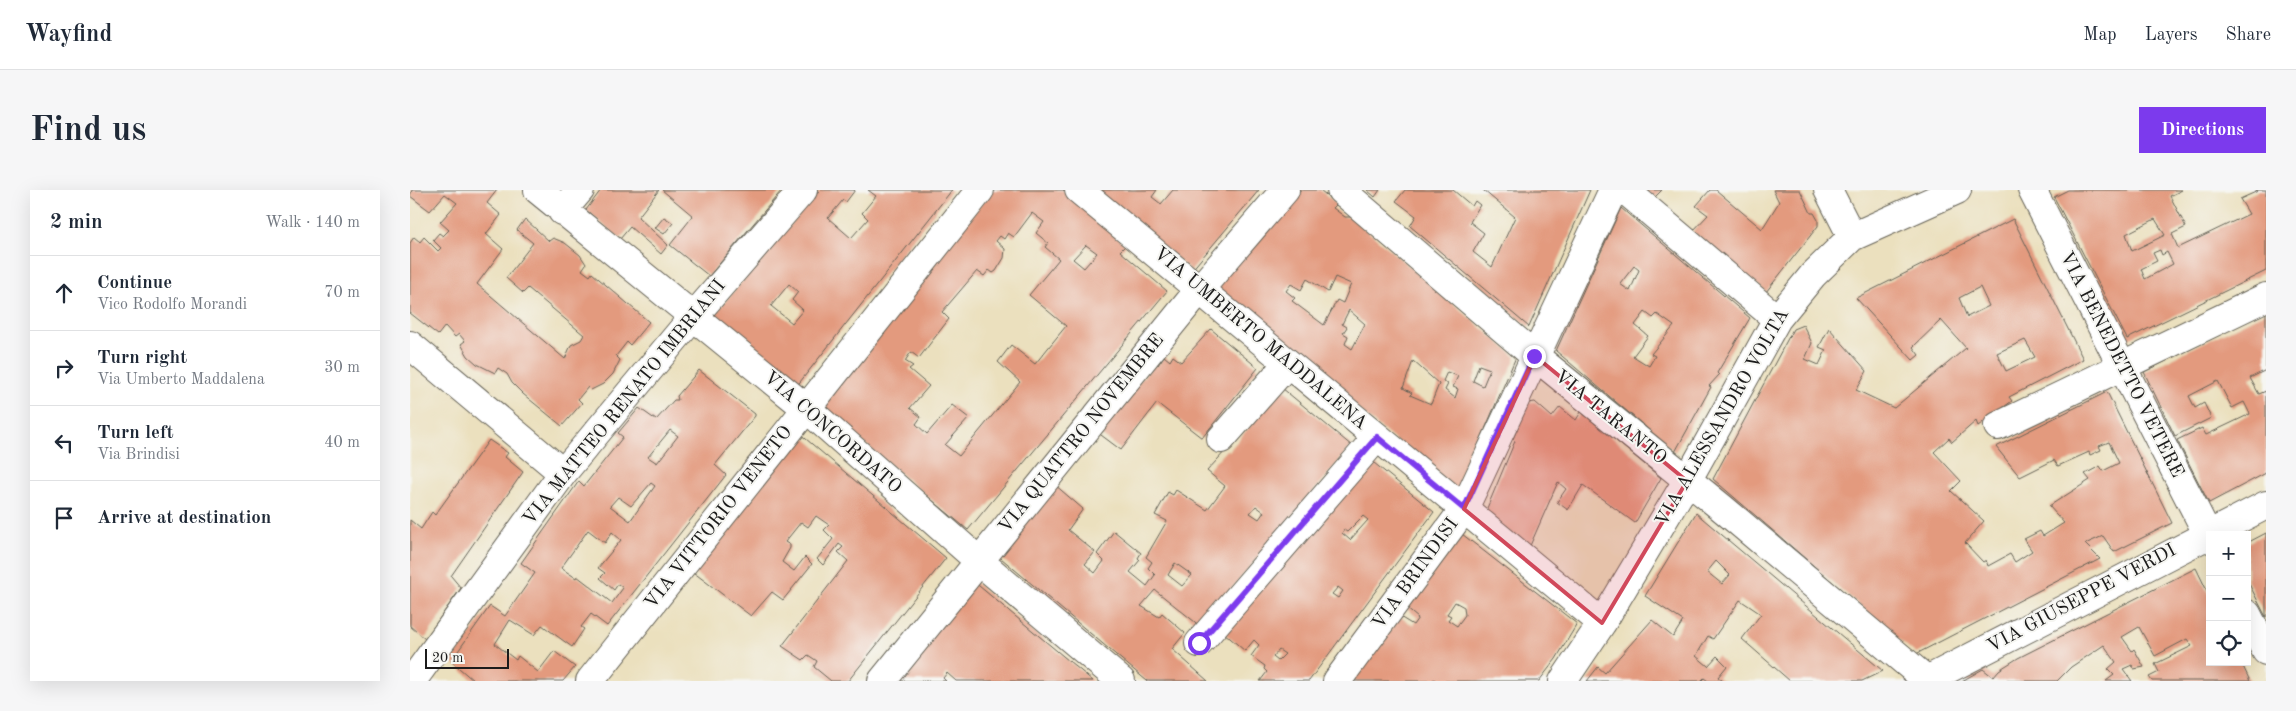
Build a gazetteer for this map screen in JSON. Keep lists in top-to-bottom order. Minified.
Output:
{"streets":{"street":["VIA UMBERTO MADDALENA","VIA BENEDETTO VETERE","VIA MATTEO RENATO IMBRIANI","VIA TARANTO","VIA ALESSANDRO VOLTA","VIA CONCORDATO","VIA QUATTRO NOVEMBRE","VIA VITTORIO VENETO","VIA BRINDISI","VIA GIUSEPPE VERDI"]},"crossings":[["VIA UMBERTO MADDALENA","VIA ALESSANDRO VOLTA"],["VIA UMBERTO MADDALENA","VIA QUATTRO NOVEMBRE"],["VIA UMBERTO MADDALENA","VIA BRINDISI"],["VIA MATTEO RENATO IMBRIANI","VIA CONCORDATO"],["VIA TARANTO","VIA ALESSANDRO VOLTA"],["VIA TARANTO","VIA BRINDISI"],["VIA TARANTO","VIA GIUSEPPE VERDI"],["VIA CONCORDATO","VIA QUATTRO NOVEMBRE"],["VIA CONCORDATO","VIA VITTORIO VENETO"]],"scale_bar":"20 m","page":{"header":"Wayfind","nav":["Map","Layers","Share"],"buttons":"Directions","title":"Find us","heading":["2 min","Walk · 140 m"],"list":[["Continue","Vico Rodolfo Morandi","70 m"],["Turn right","Via Umberto Maddalena","30 m"],["Turn left","Via Brindisi","40 m"],"Arrive at destination"],"map_buttons":["+","−"],"scale":"20 m"}}
